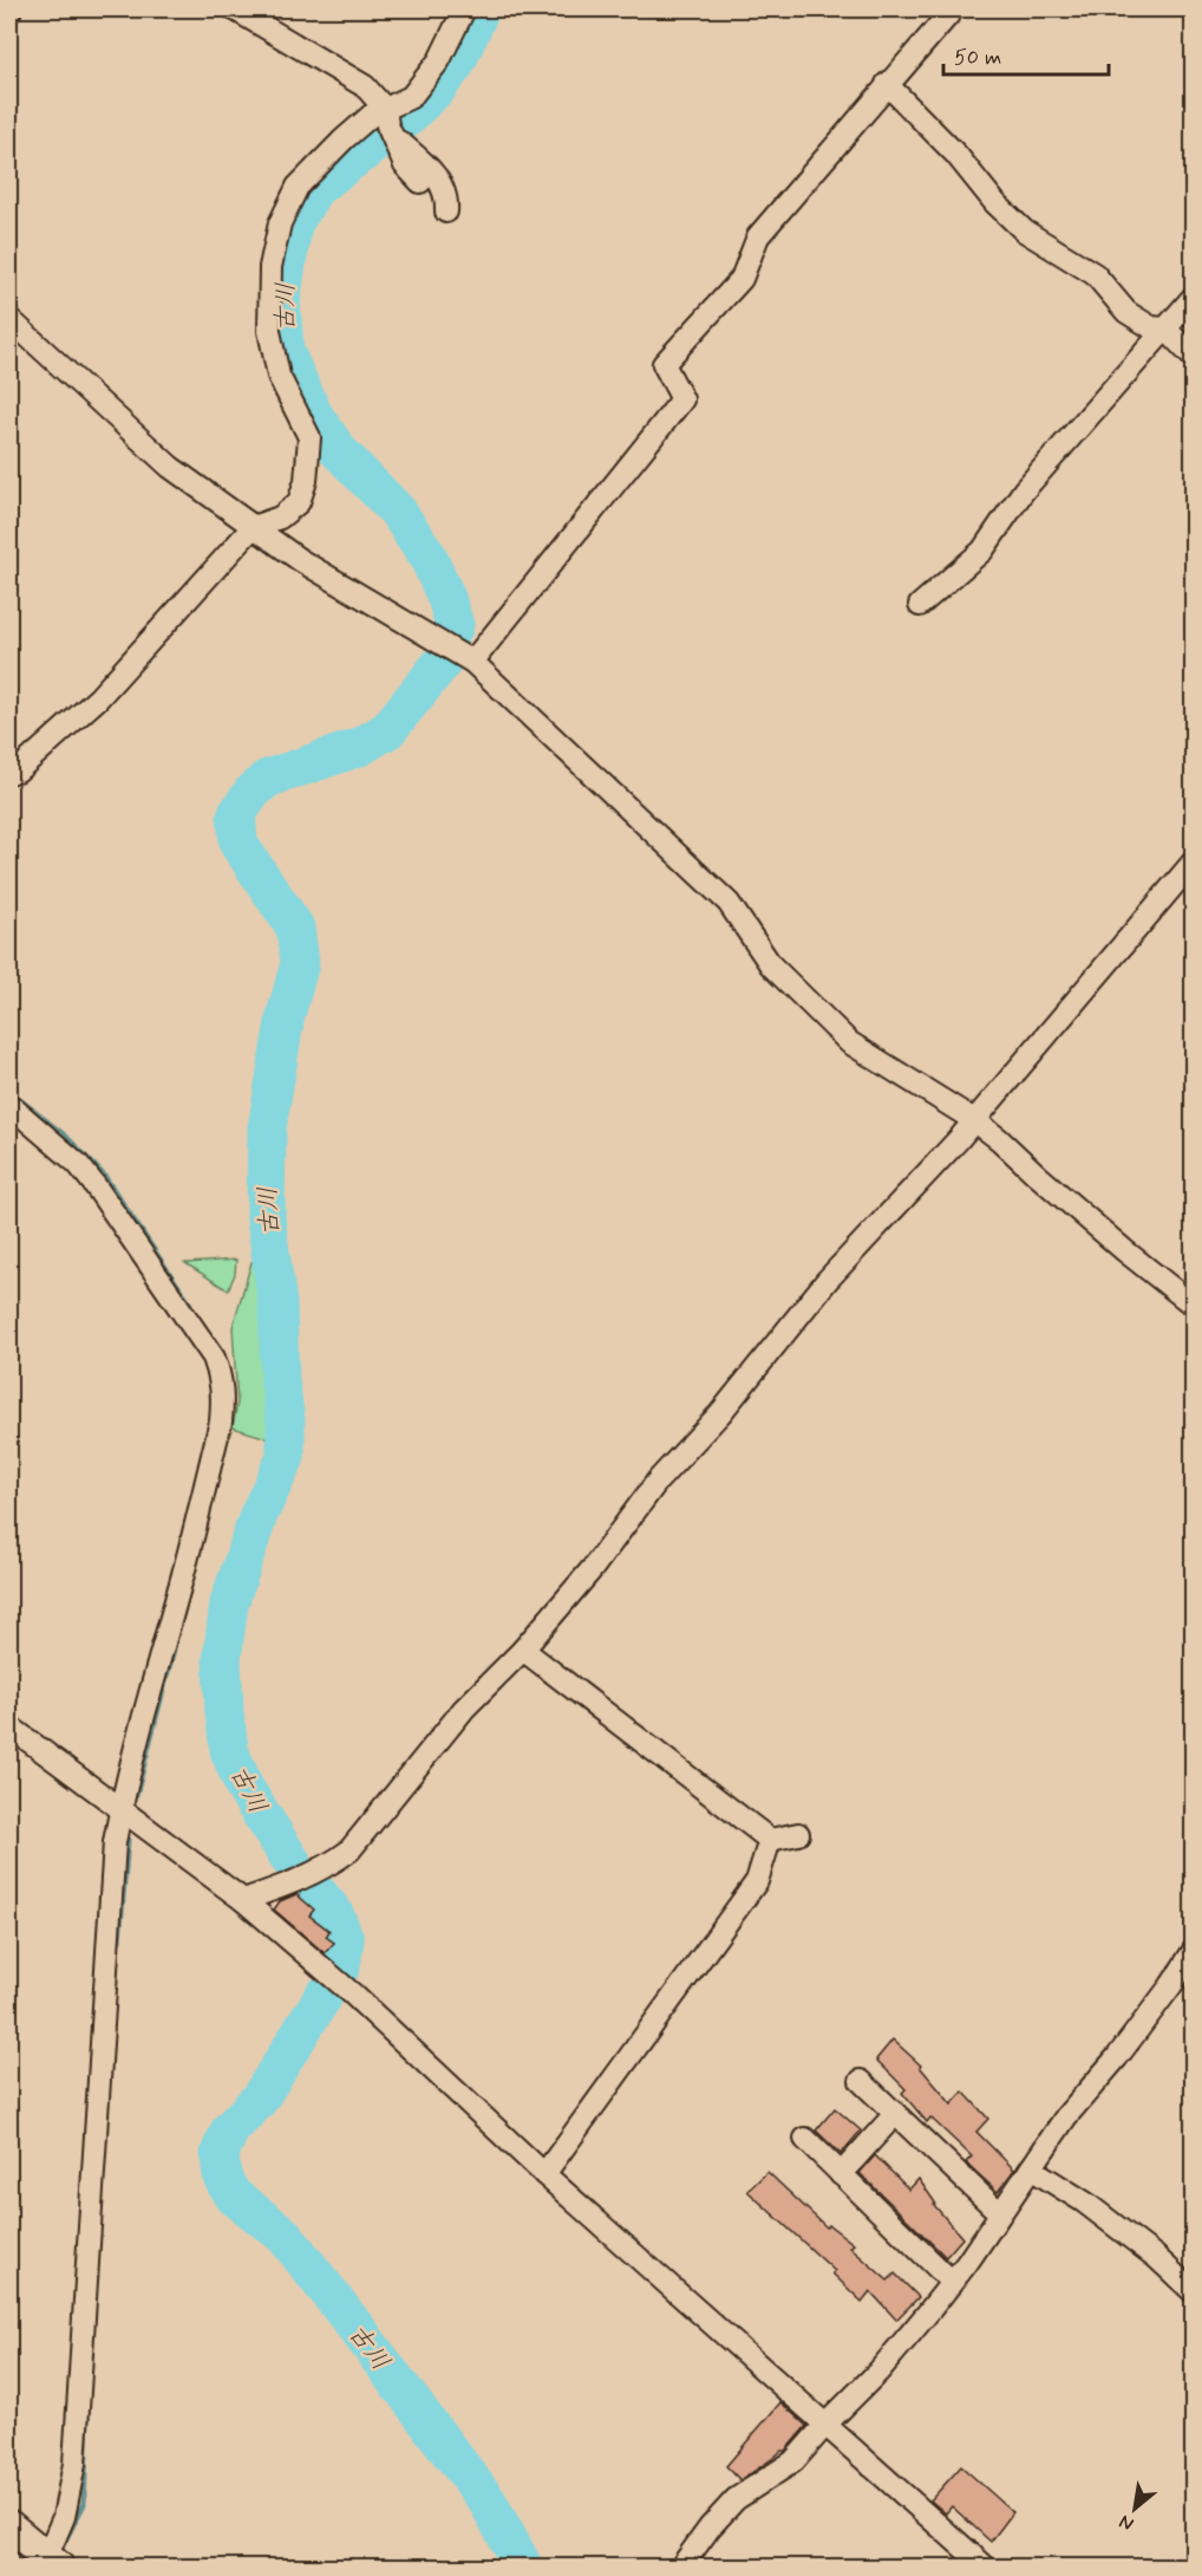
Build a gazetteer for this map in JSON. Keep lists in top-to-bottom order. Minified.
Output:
{"water":["古川"],"scale_bar":"50 m","north":"bottom left"}
